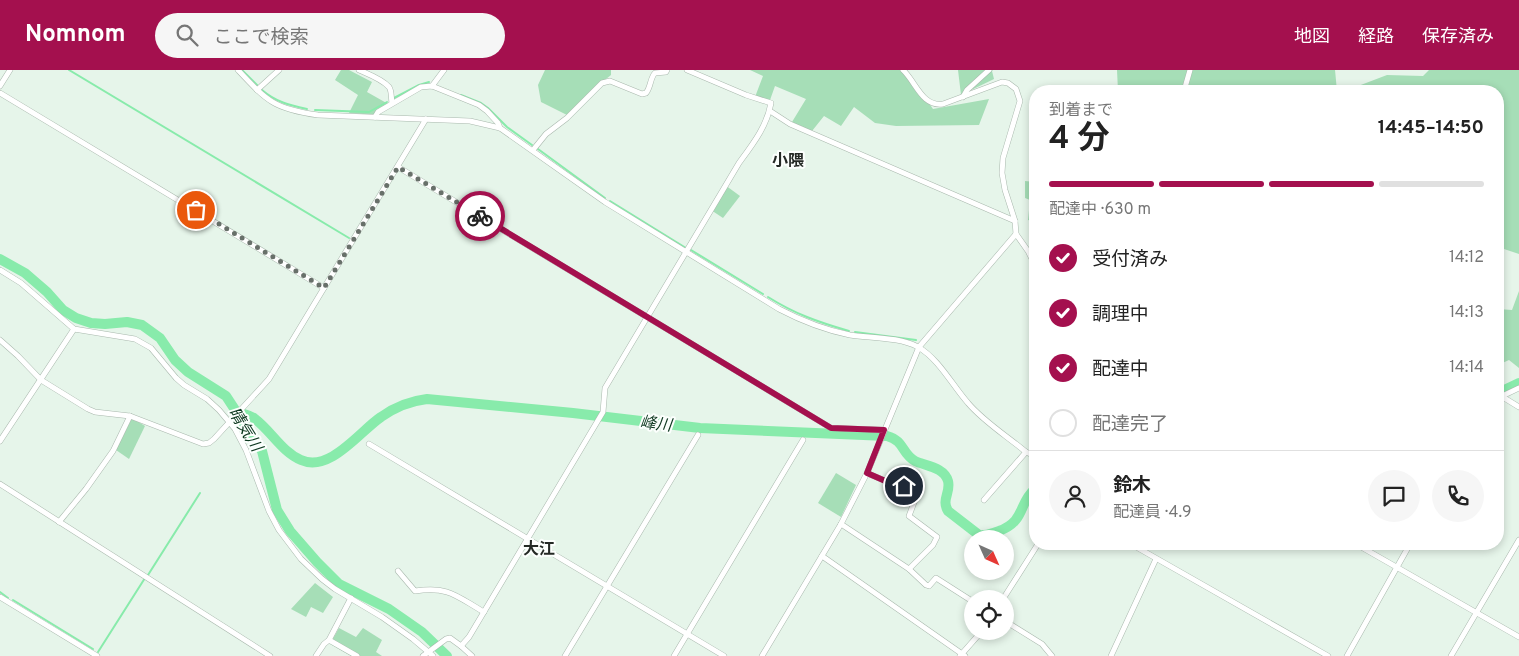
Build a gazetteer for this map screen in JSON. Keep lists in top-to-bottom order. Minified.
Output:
{"districts":["小隈","大江"],"water":["峰川","晴気川"],"north":"bottom right","page":{"header":"Nomnom","search":"ここで検索","nav":["地図","経路","保存済み"],"heading":["4 分","到着まで","14:45–14:50"],"panel":["鈴木","配達員 · 4.9"],"bar":"配達中 · 630 m","list":[["受付済み","14:12"],["調理中","14:13"],["配達中","14:14"],"配達完了"]}}
